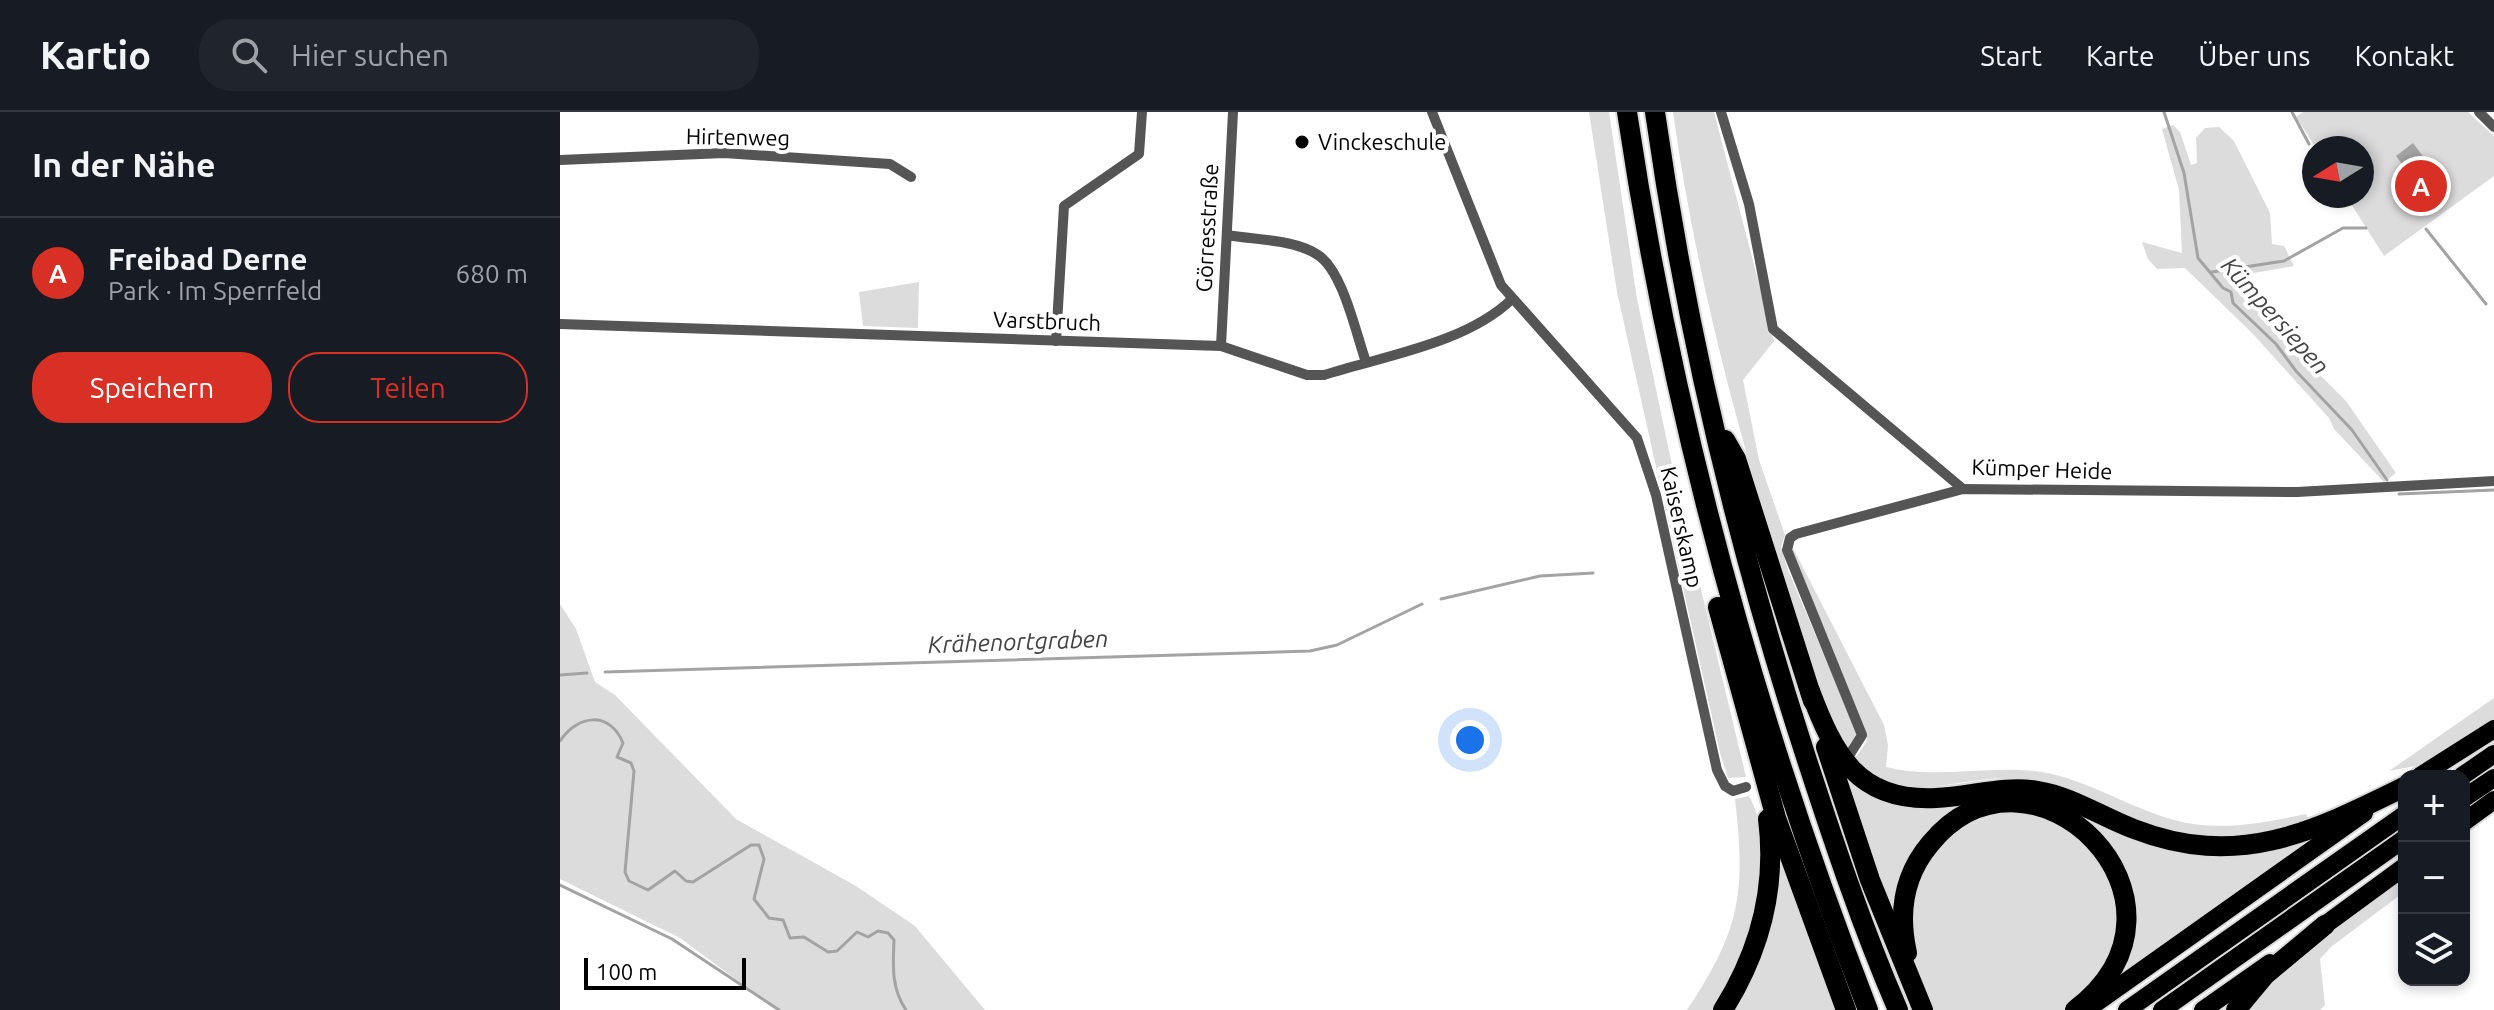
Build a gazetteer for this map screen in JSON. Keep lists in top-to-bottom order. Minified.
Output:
{"streets":{"street":["Hirtenweg","Görresstraße","Varstbruch","Kümper Heide","Kaiserskamp"]},"crossings":[["Görresstraße","Varstbruch"],["Varstbruch","Kaiserskamp"]],"water":["Kümpersiepen","Krähenortgraben"],"places":["Vinckeschule"],"scale_bar":"100 m","north":"left","page":{"header":"Kartio","search":"Hier suchen","nav":["Start","Karte","Über uns","Kontakt"],"heading":"In der Nähe","pins":"A","list":[{"mark":"A","name":"Freibad Derne","note":"Park · Im Sperrfeld","value":"680 m"}],"buttons":["Speichern","Teilen"],"map_buttons":["+","−"],"scale":"100 m"}}
